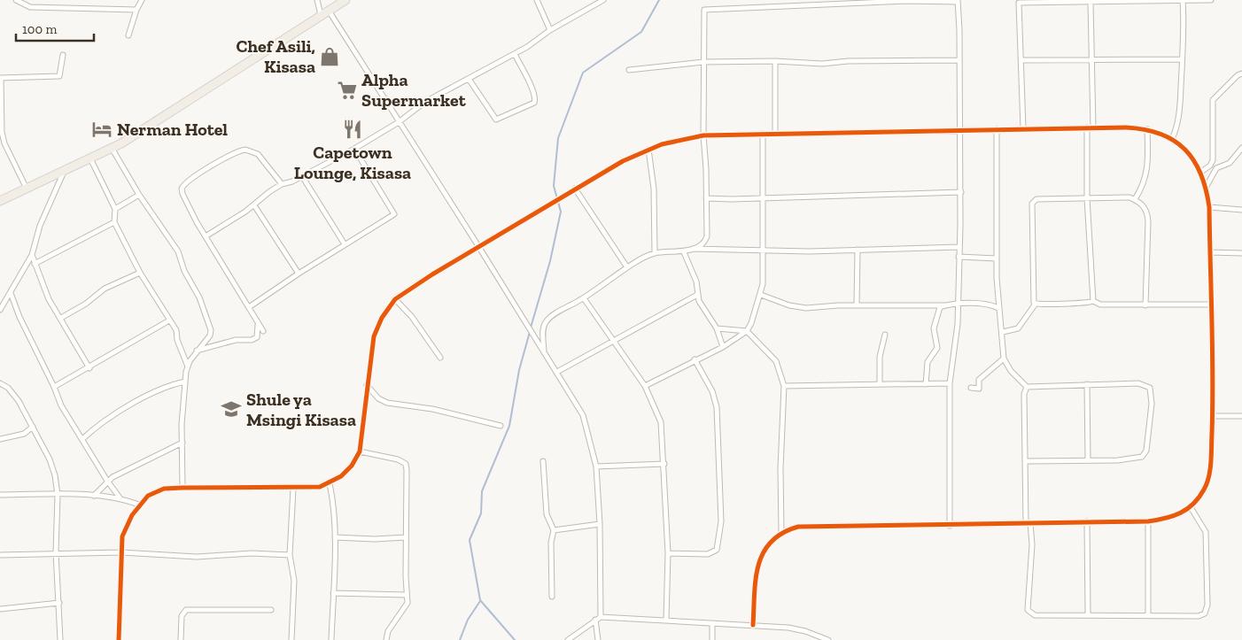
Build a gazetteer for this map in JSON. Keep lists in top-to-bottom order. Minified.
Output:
{"places":{"shop":["Chef Asili, Kisasa"],"supermarket":["Alpha Supermarket"],"hotel":["Nerman Hotel"],"restaurant":["Capetown Lounge, Kisasa"],"school or university":["Shule ya Msingi Kisasa"]},"scale_bar":"100 m"}
